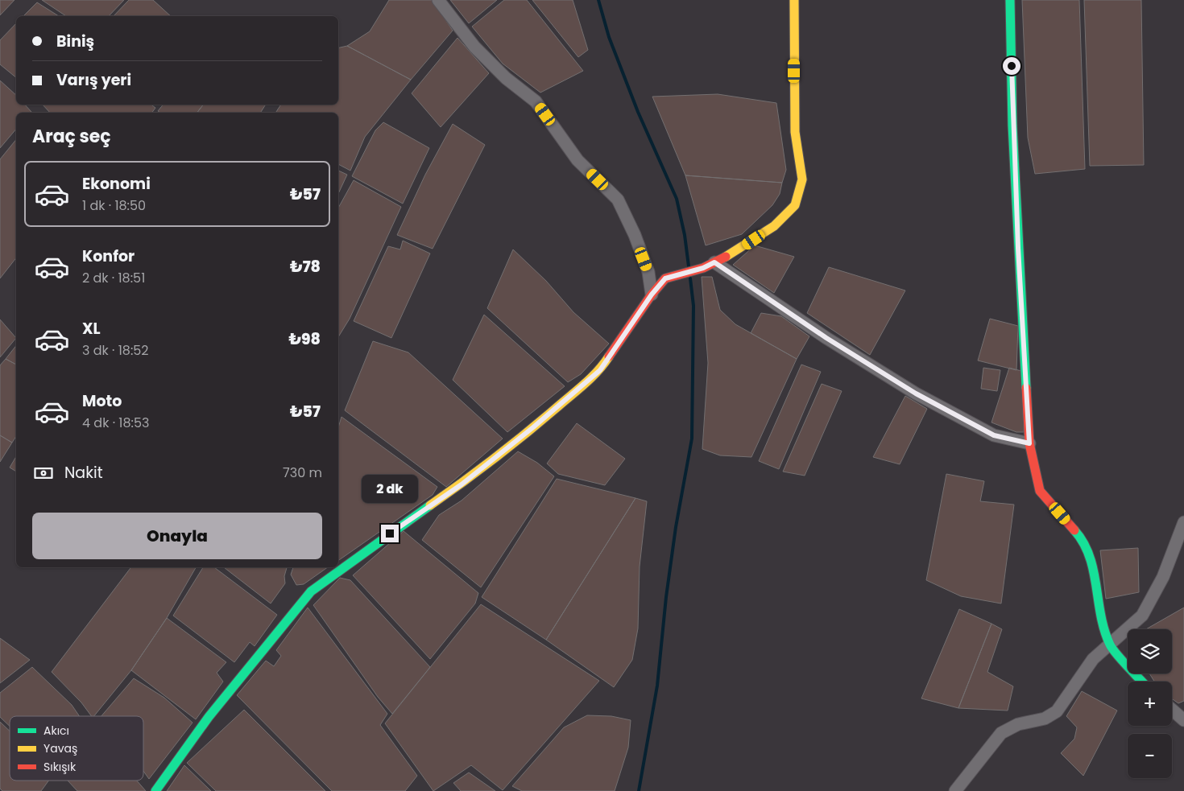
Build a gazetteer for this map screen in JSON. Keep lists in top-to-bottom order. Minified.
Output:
{"legend":["Akıcı","Yavaş","Sıkışık"],"page":{"banner":["Biniş","Varış yeri"],"heading":"Araç seç","list":[{"name":"Ekonomi","note":"1 dk · 18:50","value":"₺57"},{"name":"Konfor","note":"2 dk · 18:51","value":"₺78"},{"name":"XL","note":"3 dk · 18:52","value":"₺98"},{"name":"Moto","note":"4 dk · 18:53","value":"₺57"}],"pay":["Nakit","730 m"],"bubble":"2 dk","buttons":"Onayla","map_buttons":["+","−"]}}
